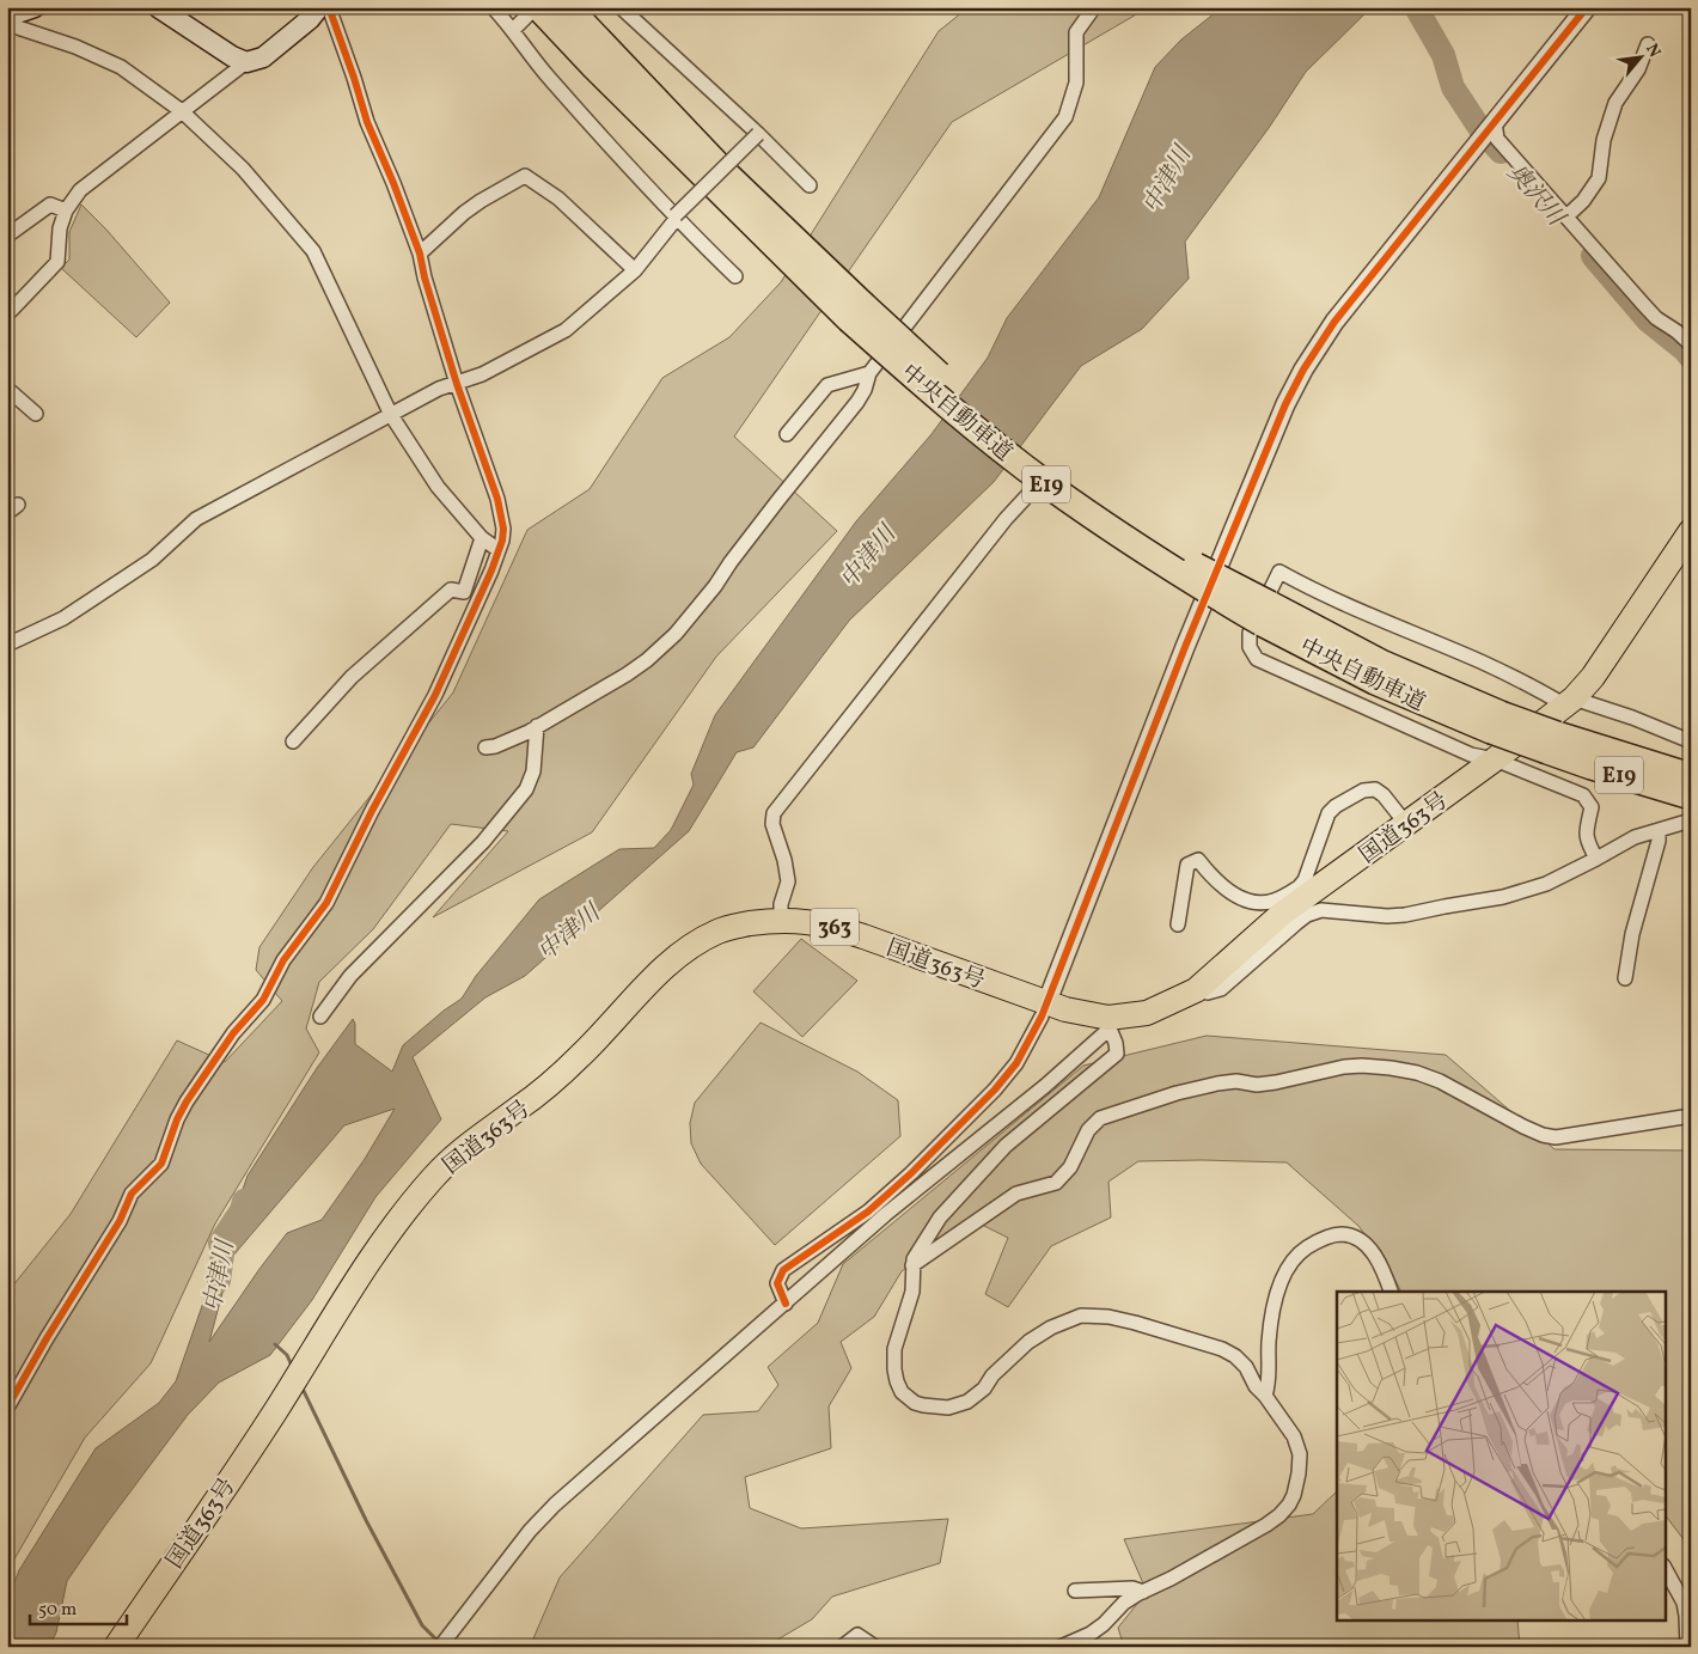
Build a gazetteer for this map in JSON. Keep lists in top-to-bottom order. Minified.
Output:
{"streets":{"highway":["中央自動車道","E19","国道363号","363"]},"water":["中津川","奥沢川"],"scale_bar":"50 m","north":"top right"}
